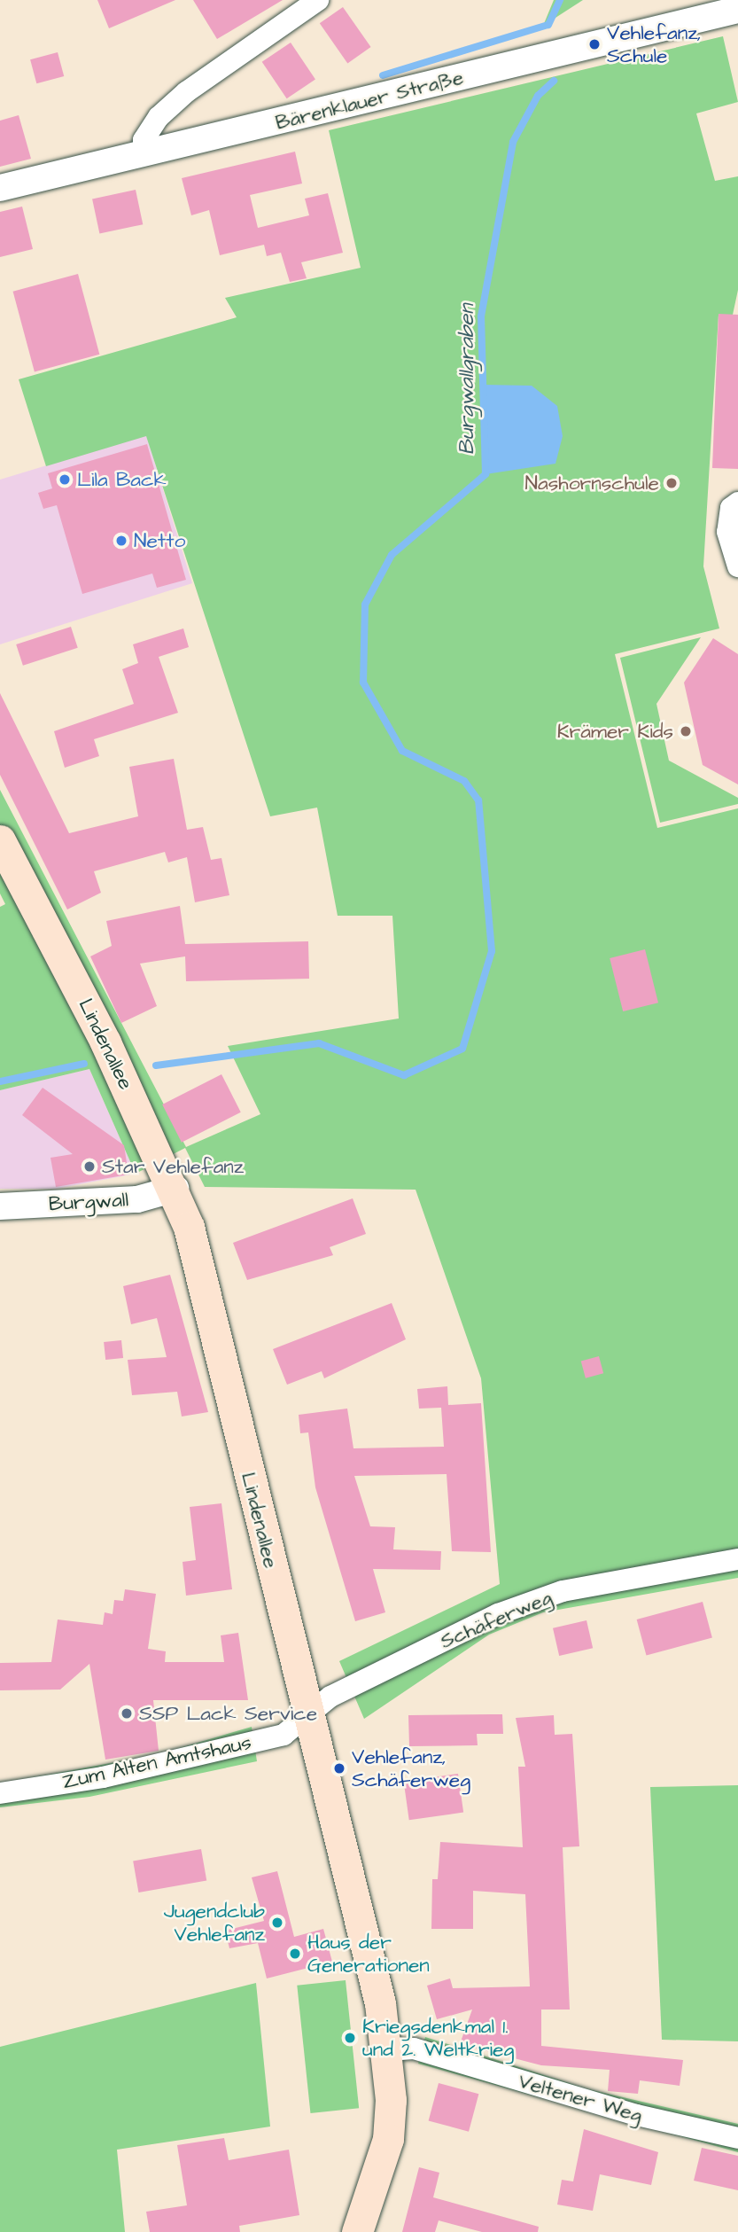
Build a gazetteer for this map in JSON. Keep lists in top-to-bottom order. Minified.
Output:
{"streets":{"main road":["Lindenallee"],"street":["Bärenklauer Straße","Burgwall","Schäferweg","Zum Alten Amtshaus","Veltener Weg"]},"crossings":[["Lindenallee","Burgwall"],["Lindenallee","Schäferweg"],["Lindenallee","Zum Alten Amtshaus"],["Lindenallee","Veltener Weg"],["Schäferweg","Zum Alten Amtshaus"]],"water":["Burgwallgraben"],"places":["Vehlefanz, Schule","Lila Back","Nashornschule","Netto","Krämer Kids","Star Vehlefanz","SSP Lack Service","Vehlefanz, Schäferweg","Jugendclub Vehlefanz","Haus der Generationen","Kriegsdenkmal 1. und 2. Weltkrieg"]}
